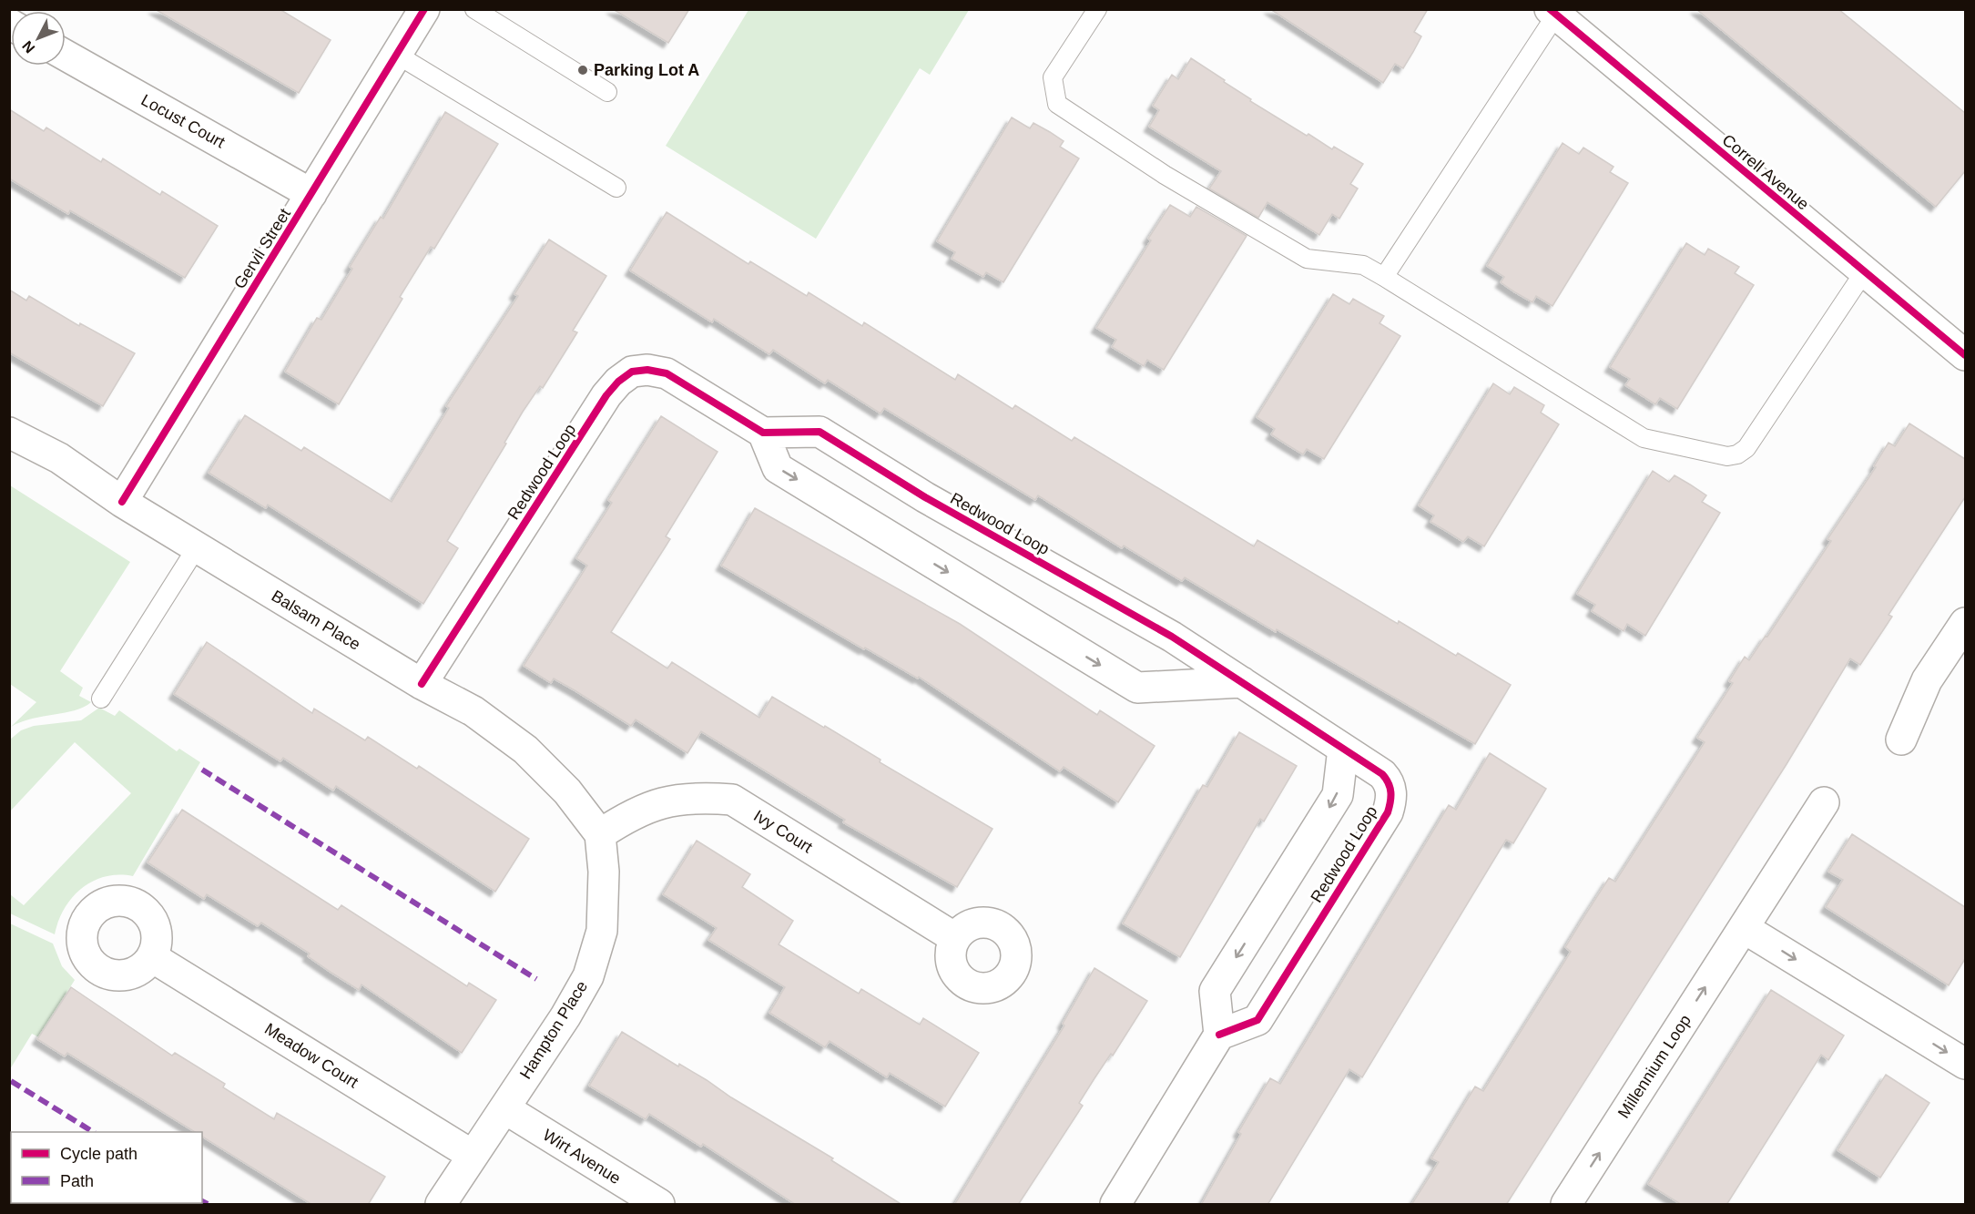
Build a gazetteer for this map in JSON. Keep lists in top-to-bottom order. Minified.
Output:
{"streets":{"street":["Locust Court","Correll Avenue","Gervil Street","Redwood Loop","Balsam Place","Ivy Court","Hampton Place","Meadow Court","Millennium Loop","Wirt Avenue"]},"crossings":[["Locust Court","Gervil Street"],["Gervil Street","Balsam Place"],["Redwood Loop","Balsam Place"],["Balsam Place","Ivy Court"],["Balsam Place","Hampton Place"],["Ivy Court","Hampton Place"],["Hampton Place","Meadow Court"],["Hampton Place","Wirt Avenue"]],"one_way":["Millennium Loop"],"places":["Parking Lot A"],"legend":["Cycle path","Path"],"north":"bottom left"}
